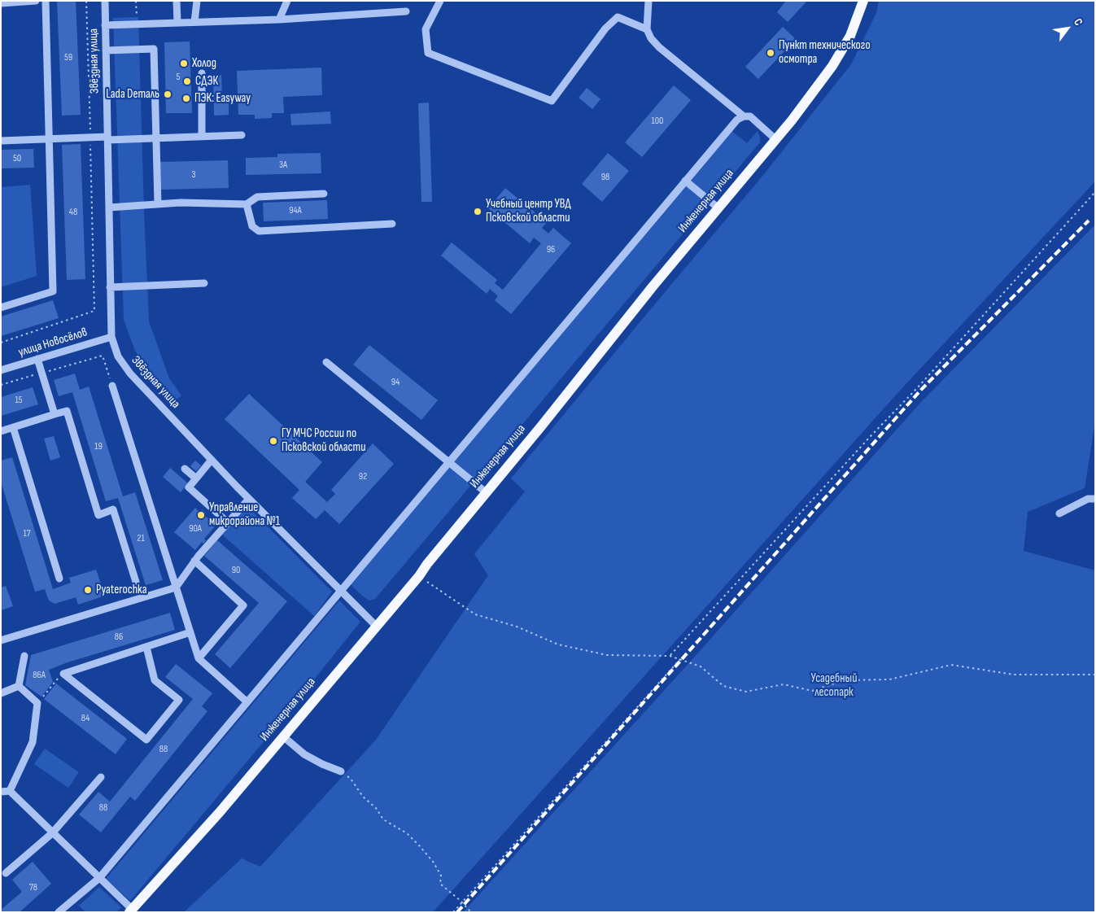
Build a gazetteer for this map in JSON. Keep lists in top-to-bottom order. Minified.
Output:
{"streets":{"main road":["Инженерная улица"],"street":["Звёздная улица","улица Новосёлов"]},"crossings":[["Звёздная улица","Инженерная улица"],["Звёздная улица","улица Новосёлов"]],"parks":["Усадебный лесопарк"],"places":["Пункт технического осмотра","Холод","СДЭК","Lada Dеталь","ПЭК: Easyway","Учебный центр УВД Псковской области","ГУ МЧС России по Псковской области","Управление микрорайона №1","Pyaterochka"],"house_numbers":["59","5","100","50","3А","3","98","94А","48","96","94","15","19","92","90А","17","21","90","86","86А","84","88","88","78"],"north":"top right"}
